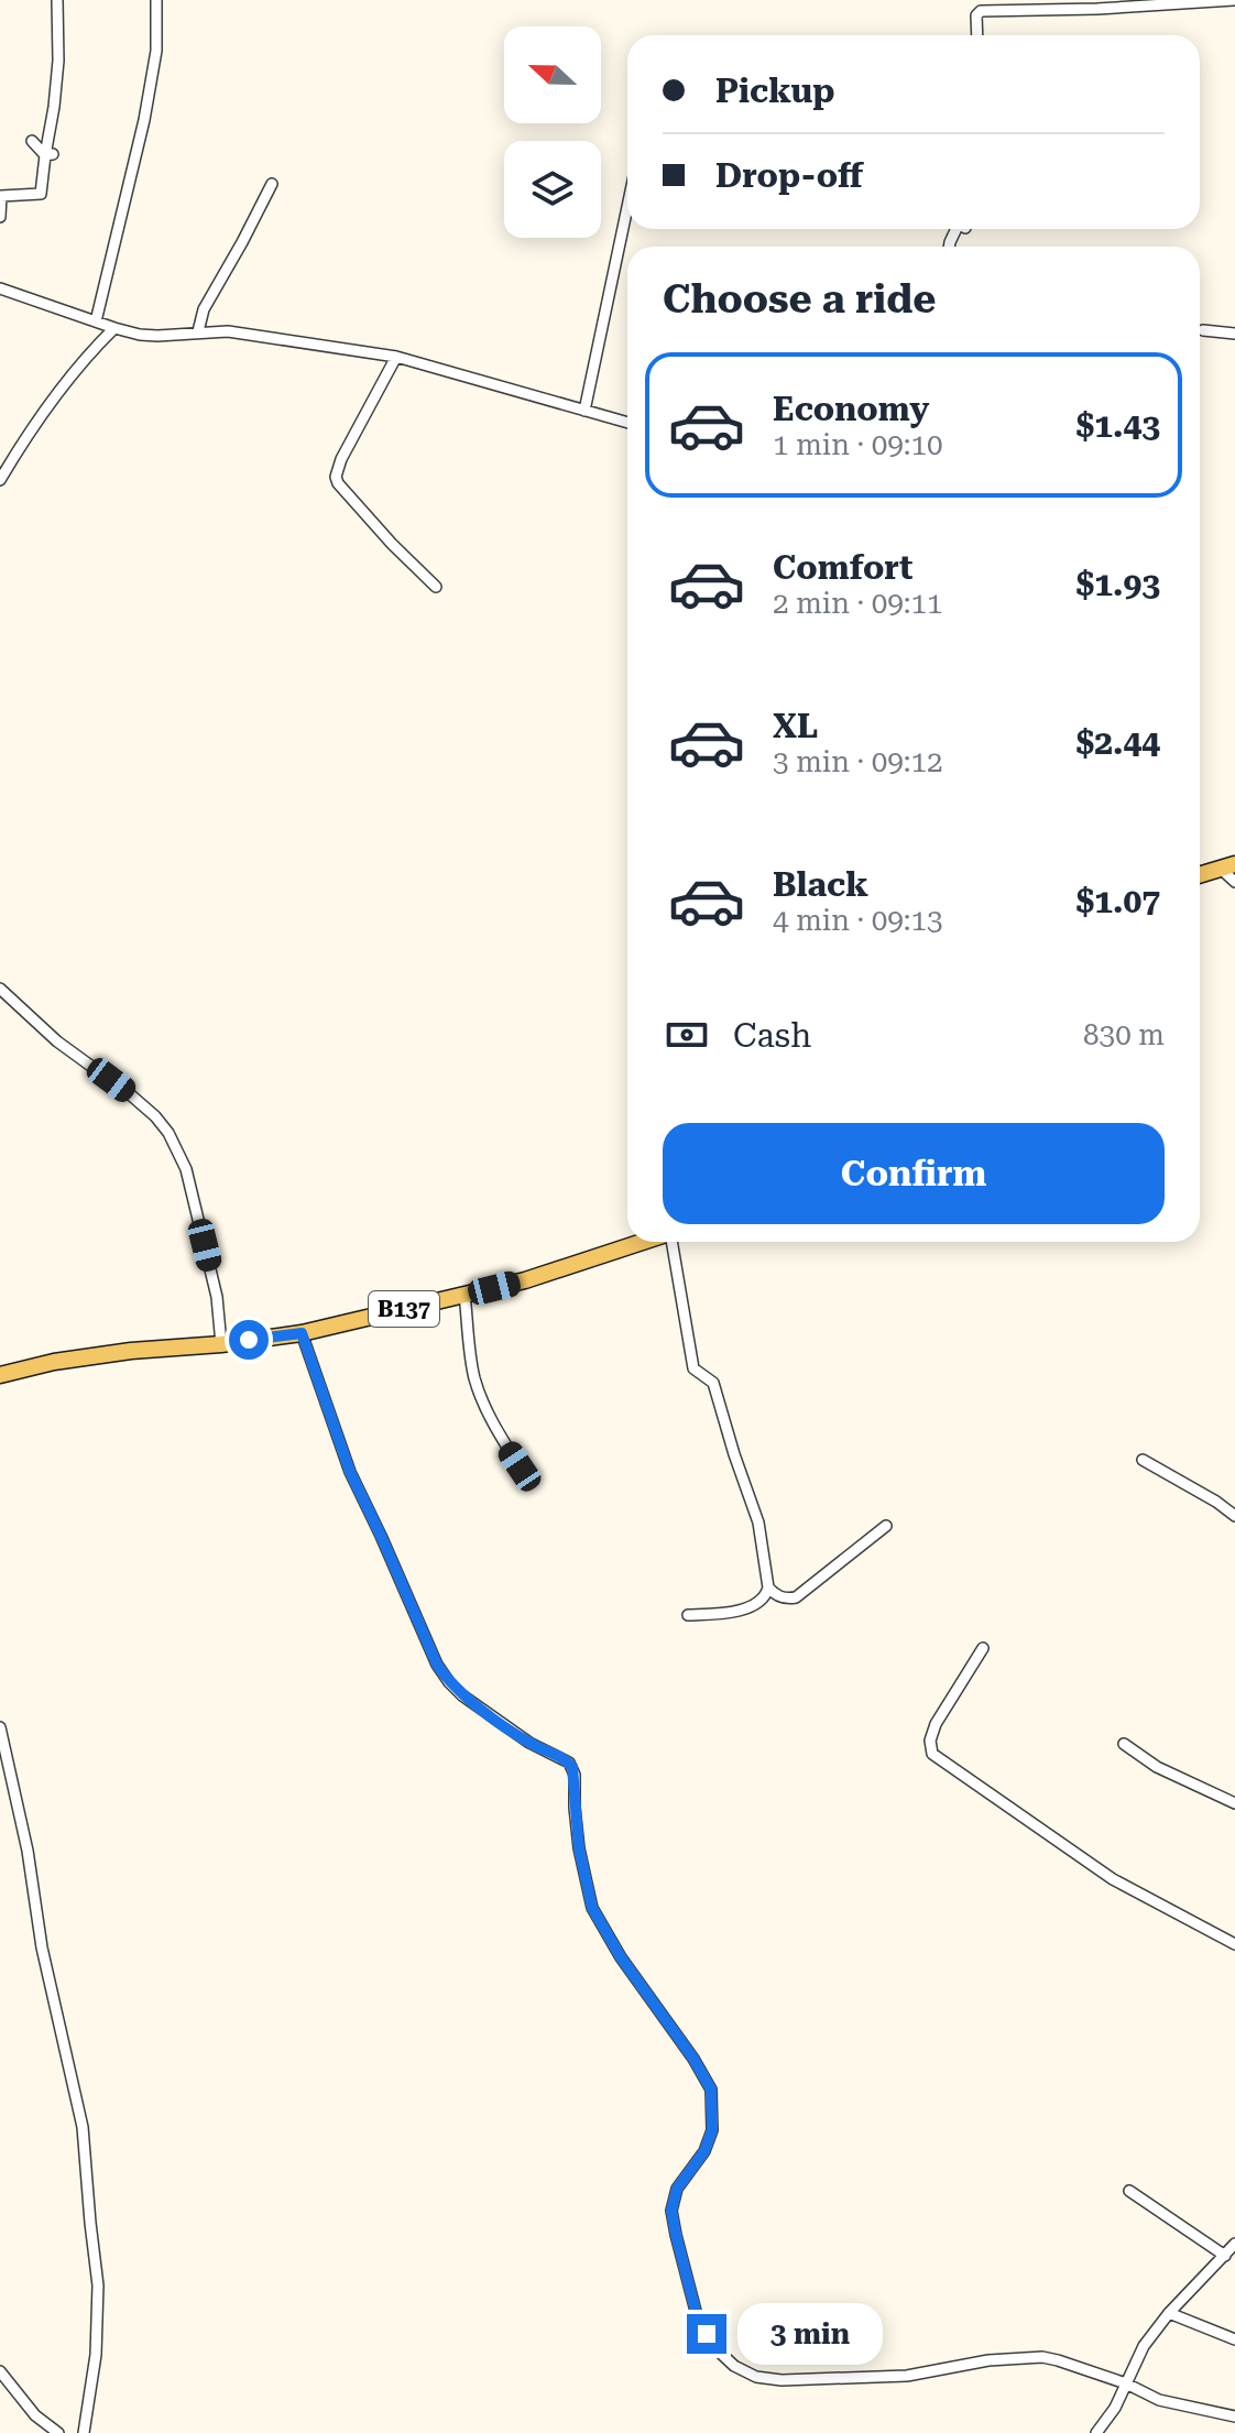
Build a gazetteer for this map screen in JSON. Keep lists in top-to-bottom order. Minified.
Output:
{"streets":{"main road":["B137"]},"north":"left","page":{"banner":["Pickup","Drop-off"],"heading":"Choose a ride","list":[{"name":"Economy","note":"1 min · 09:10","value":"$1.43"},{"name":"Comfort","note":"2 min · 09:11","value":"$1.93"},{"name":"XL","note":"3 min · 09:12","value":"$2.44"},{"name":"Black","note":"4 min · 09:13","value":"$1.07"}],"pay":["Cash","830 m"],"buttons":"Confirm","bubble":"3 min"}}
